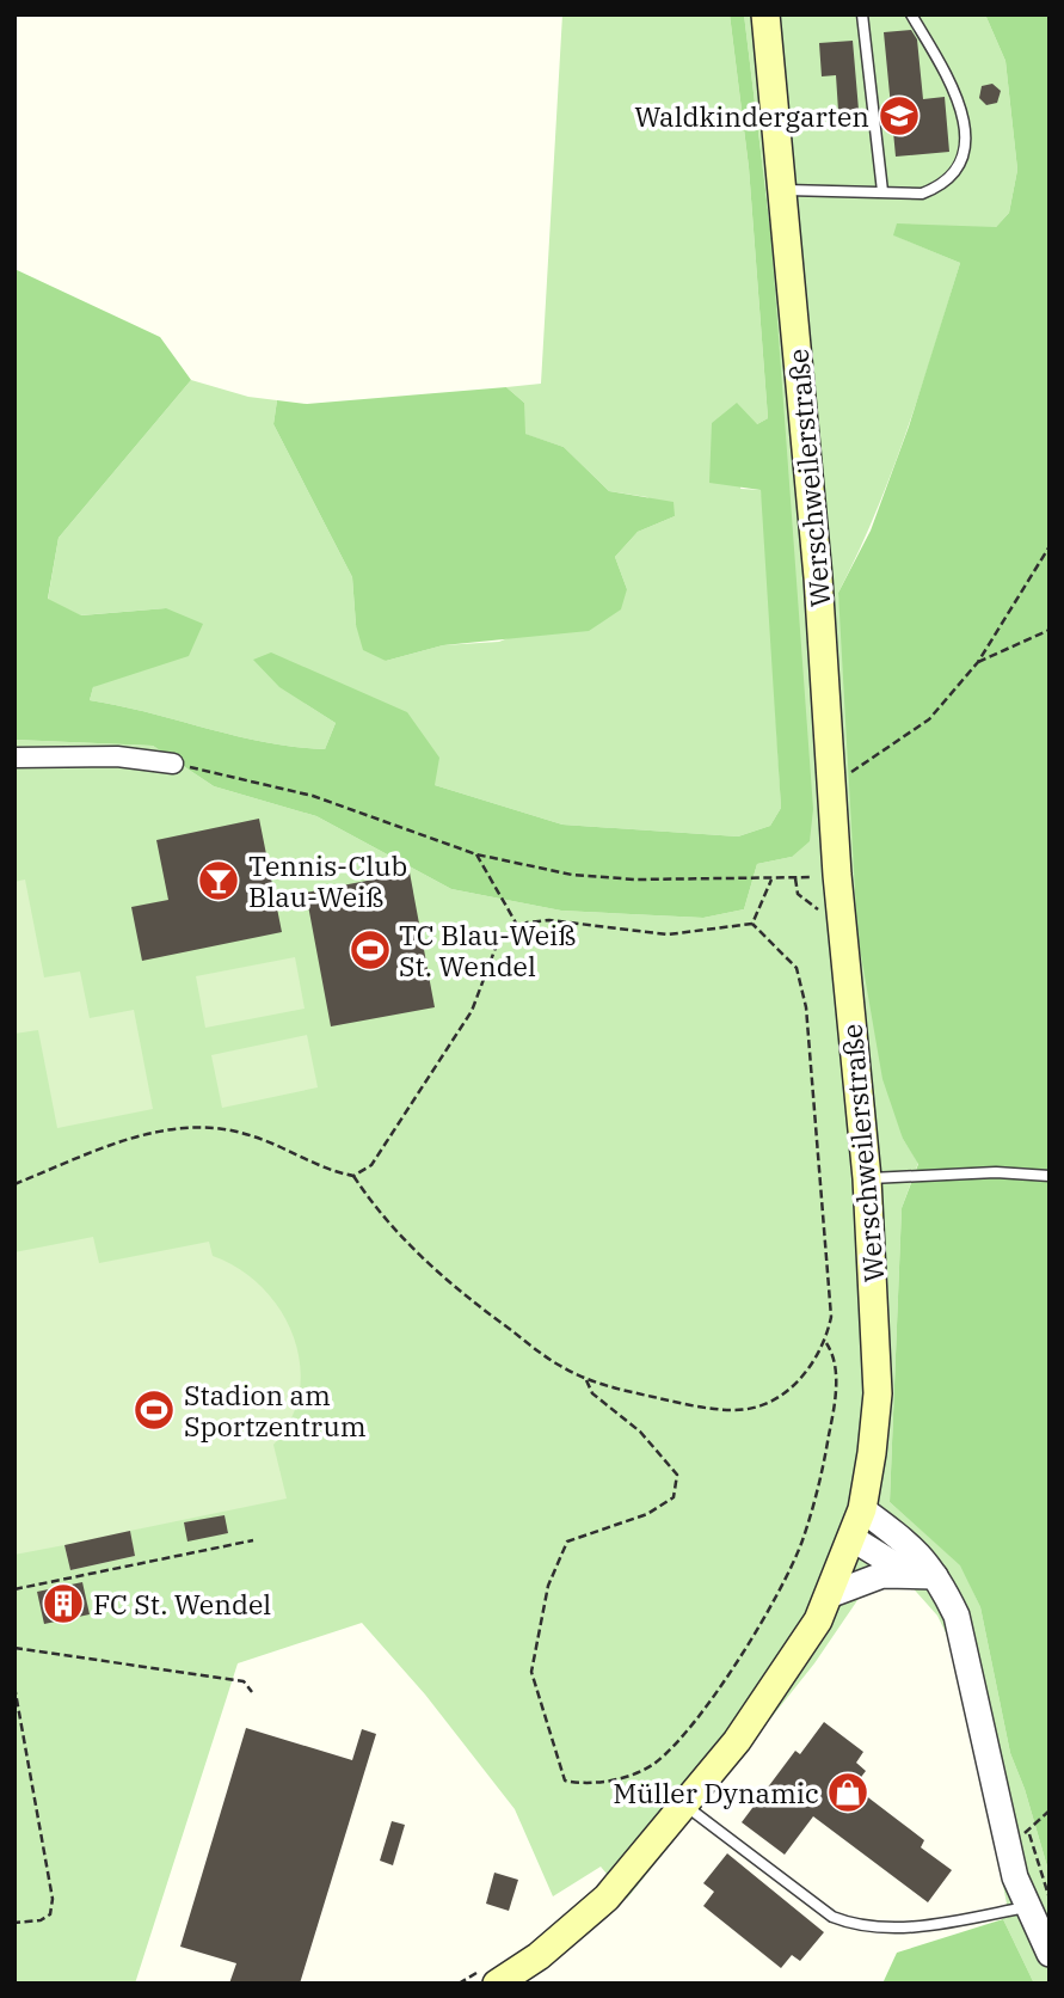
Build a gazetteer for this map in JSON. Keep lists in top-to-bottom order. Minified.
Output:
{"streets":{"main road":["Werschweilerstraße"]},"places":{"school or university":["Waldkindergarten"],"bar":["Tennis-Club Blau-Weiß"],"sports":["TC Blau-Weiß St. Wendel","Stadion am Sportzentrum"],"building":["FC St. Wendel"],"shop":["Müller Dynamic"]}}
